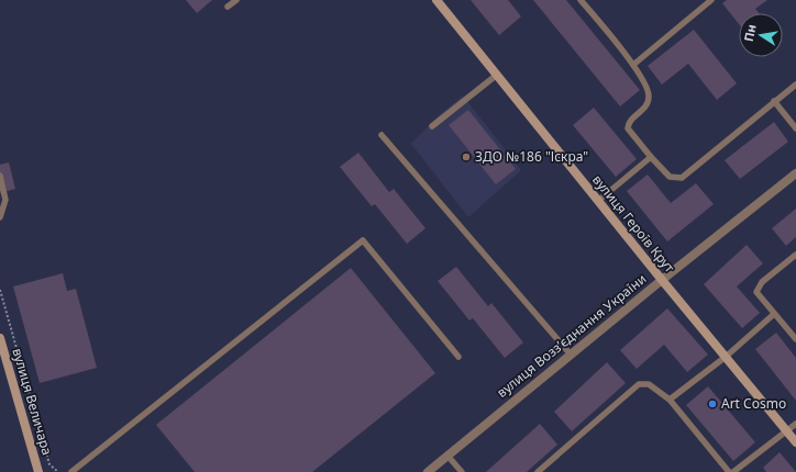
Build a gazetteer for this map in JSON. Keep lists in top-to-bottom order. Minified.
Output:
{"streets":{"street":["вулиця Героїв Крут","вулиця Воззʼєднання України","вулиця Величара"]},"crossings":[["вулиця Героїв Крут","вулиця Воззʼєднання України"]],"places":["ЗДО №186 \"Іскра\"","Art Cosmo"],"north":"left"}
